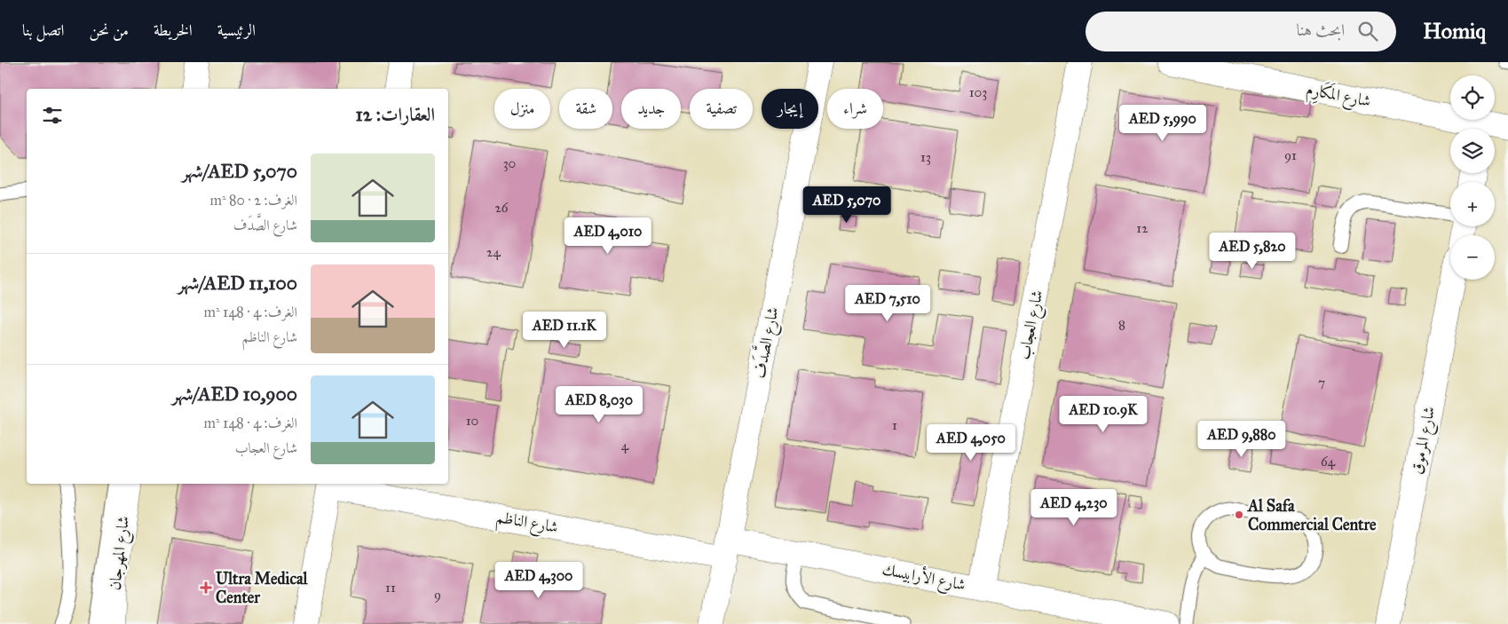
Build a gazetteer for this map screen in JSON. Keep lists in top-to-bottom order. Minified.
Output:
{"streets":{"street":["شارع المَكَارِم","شارع العجاب","شارع الصَّدَف","شارع المرموق","شارع الناظم","شارع المهرجان","شارع الأرابيسك"]},"crossings":[["شارع العجاب","شارع الأرابيسك"],["شارع الصَّدَف","شارع الناظم"],["شارع الصَّدَف","شارع الأرابيسك"],["شارع الناظم","شارع الأرابيسك"]],"places":{"other":["Al Safa Commercial Centre"],"health":["Ultra Medical Center"]},"house_numbers":["103","91","13","30","26","12","24","8","7","10","1","4","64","11","9"],"page":{"header":"Homiq","search":"ابحث هنا","nav":["الرئيسية","الخريطة","من نحن","اتصل بنا"],"map_buttons":["+","−"],"chip":["شراء","إيجار","تصفية","جديد","شقة","منزل"],"heading":"العقارات: 12","price":["AED 5,990","AED 5,070","AED 4,010","AED 5,820","AED 7,510","AED 11.1K","AED 8,030","AED 10.9K","AED 9,880","AED 4,050","AED 4,230","AED 4,300"],"list":[{"name":"AED 5,070/شهر","note":"الغرف: 2 · 80 m² · شارع الصَّدَف"},{"name":"AED 11,100/شهر","note":"الغرف: 4 · 148 m² · شارع الناظم"},{"name":"AED 10,900/شهر","note":"الغرف: 4 · 148 m² · شارع العجاب"}]}}
